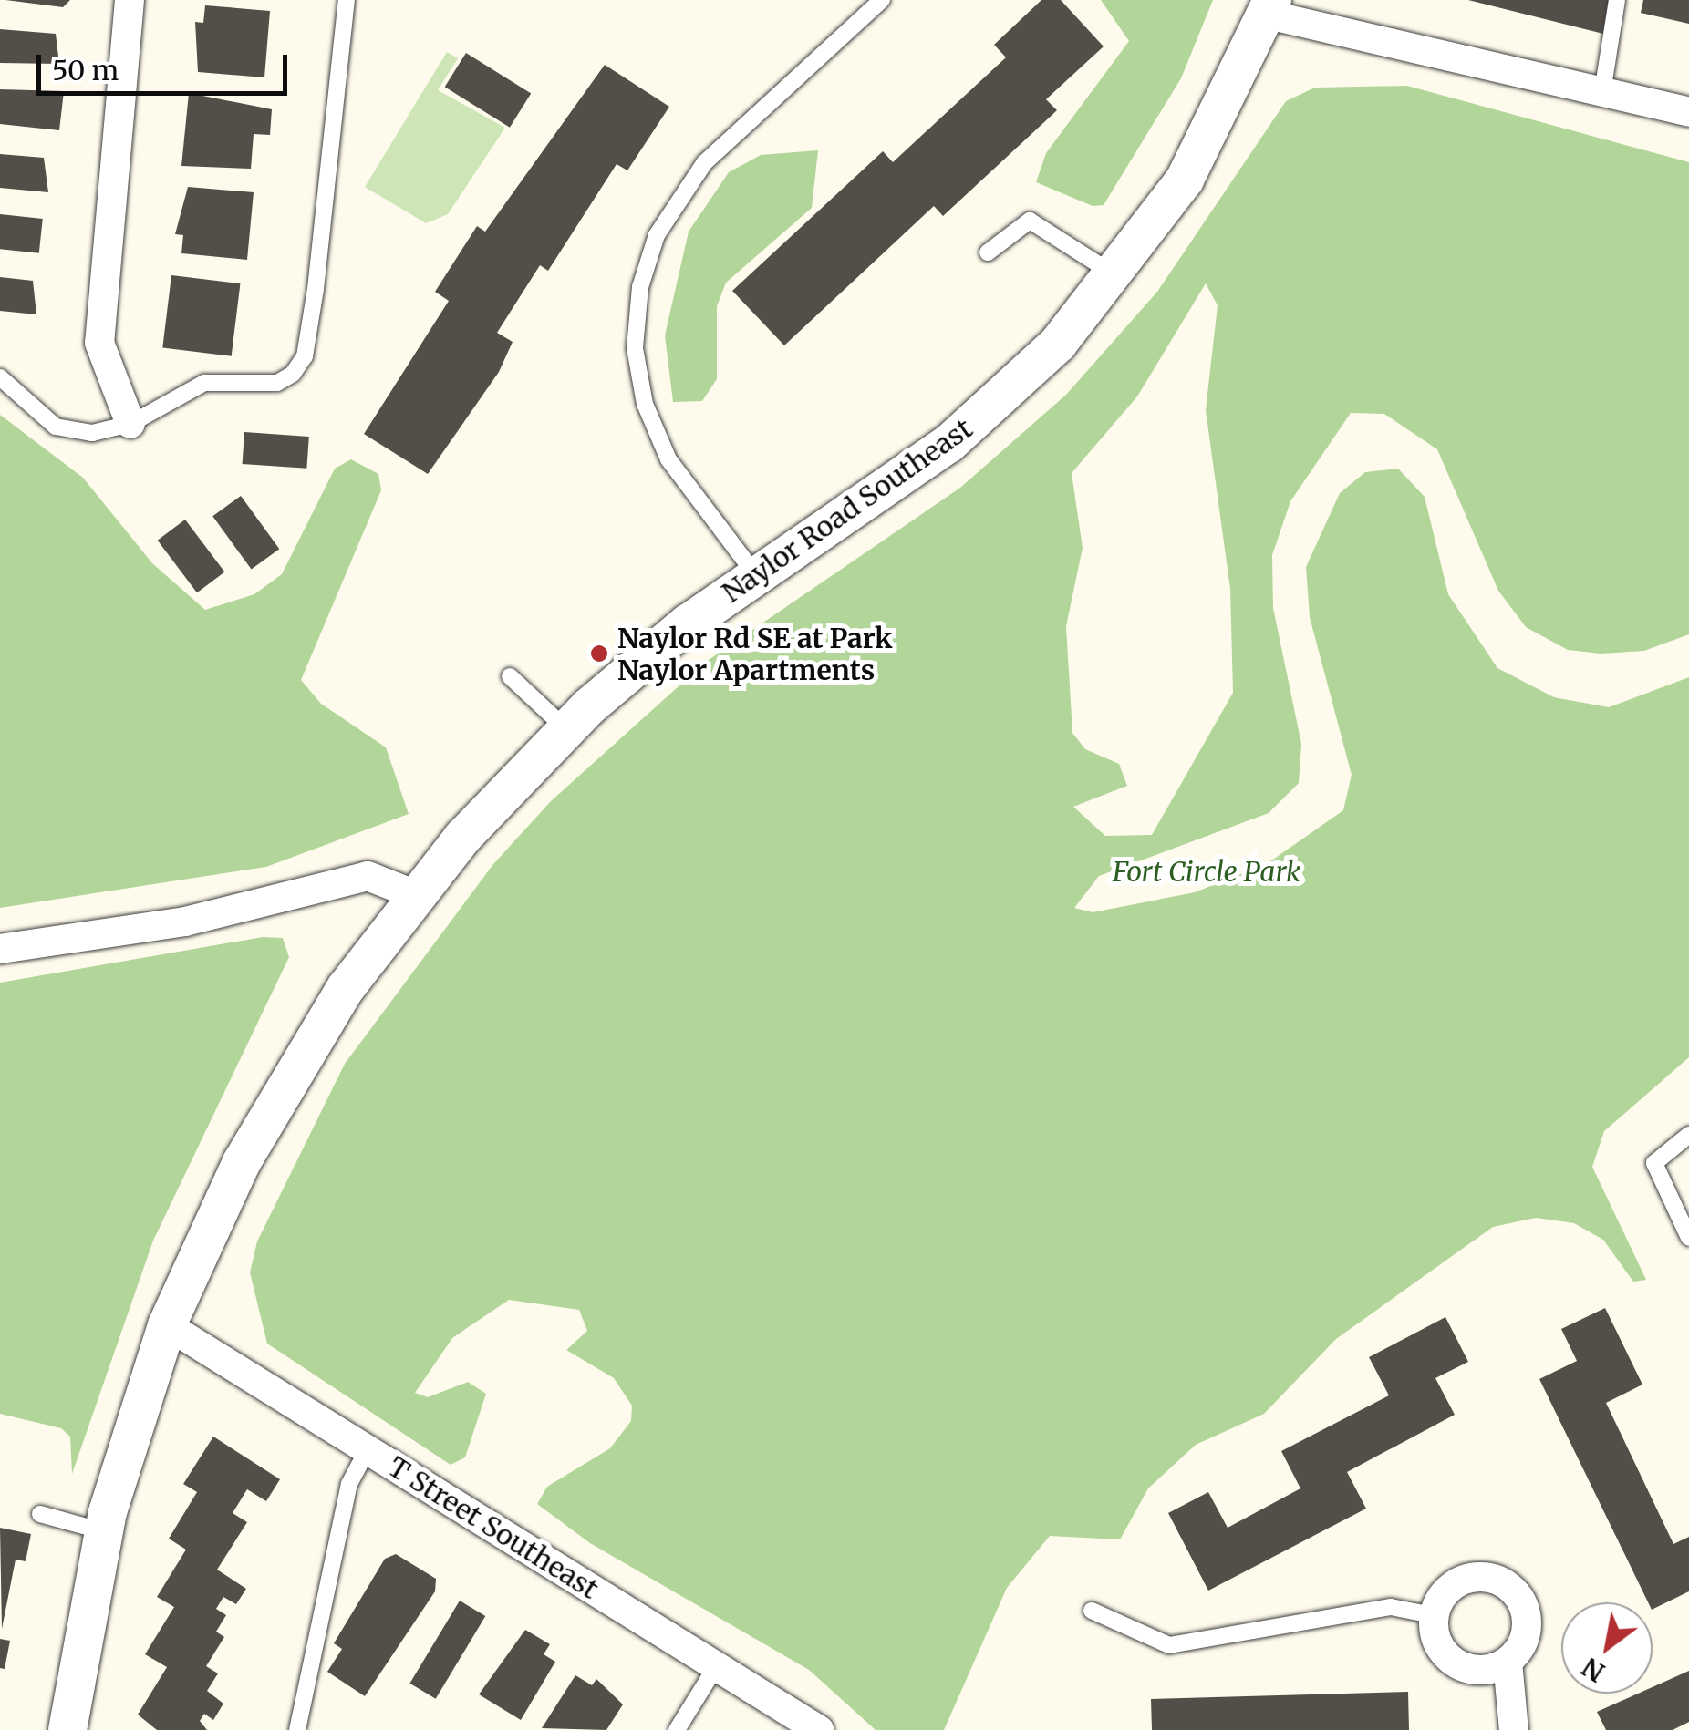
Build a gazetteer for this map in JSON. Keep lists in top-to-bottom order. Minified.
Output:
{"streets":{"street":["Naylor Road Southeast","T Street Southeast"]},"crossings":[["Naylor Road Southeast","T Street Southeast"]],"parks":["Fort Circle Park"],"places":["Naylor Rd SE at Park Naylor Apartments"],"scale_bar":"50 m","north":"bottom left"}
